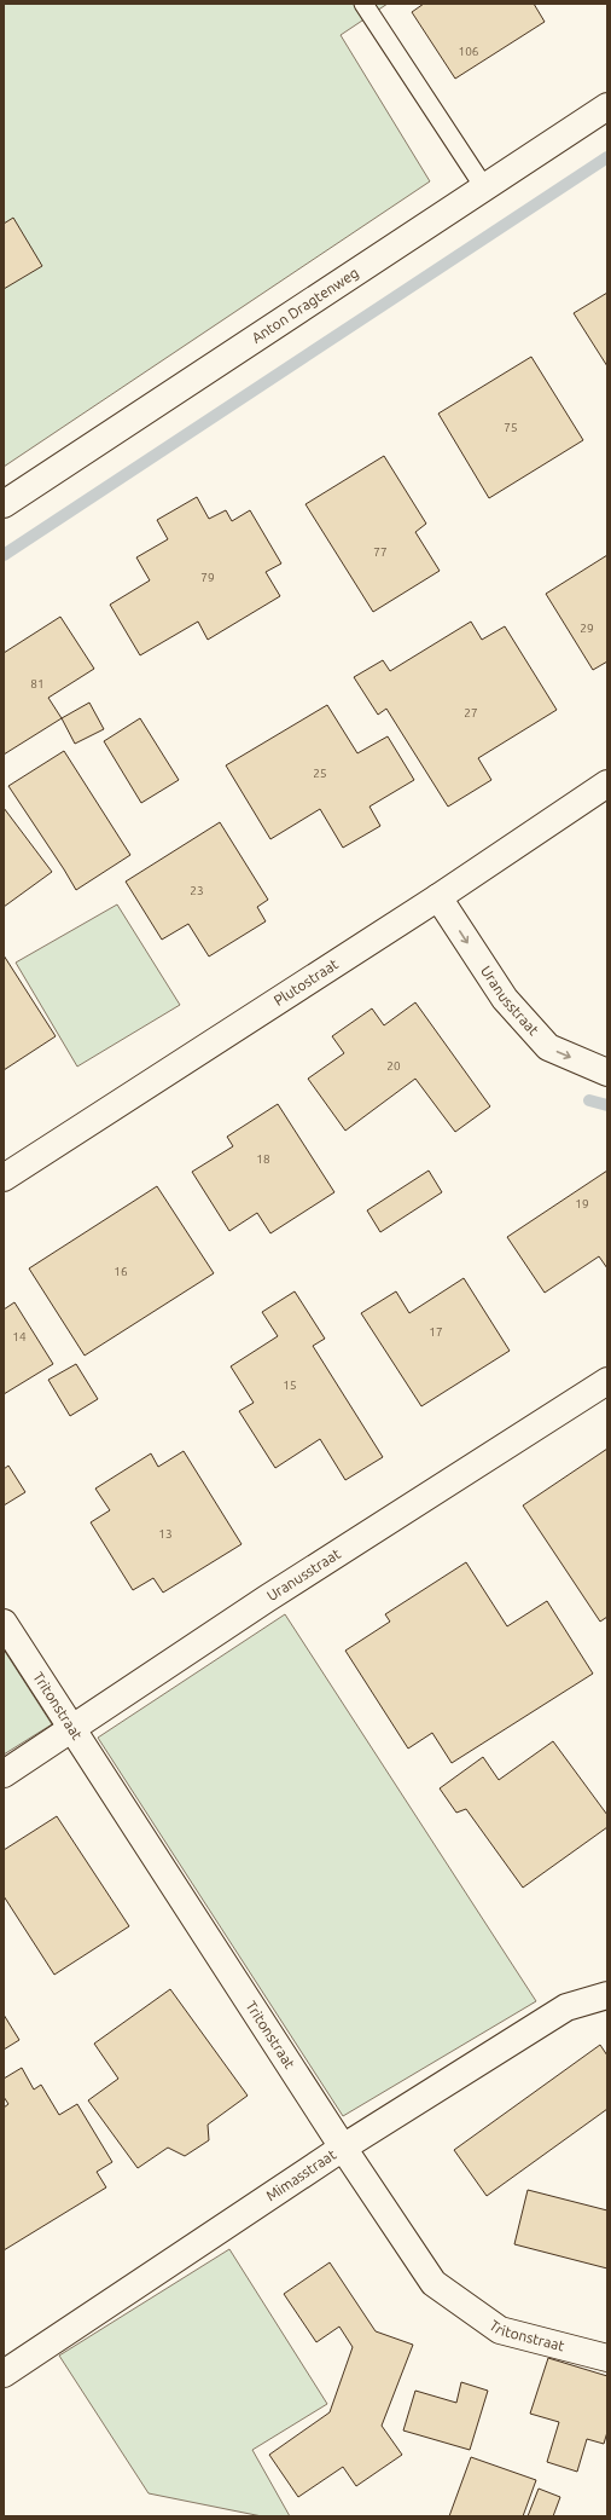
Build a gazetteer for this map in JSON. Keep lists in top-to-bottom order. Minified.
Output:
{"streets":{"street":["Anton Dragtenweg","Plutostraat","Uranusstraat","Tritonstraat","Mimasstraat"]},"crossings":[["Plutostraat","Uranusstraat"],["Uranusstraat","Tritonstraat"],["Tritonstraat","Mimasstraat"]],"house_numbers":["106","75","77","79","29","81","27","25","23","20","18","19","16","17","14","15","13"]}
